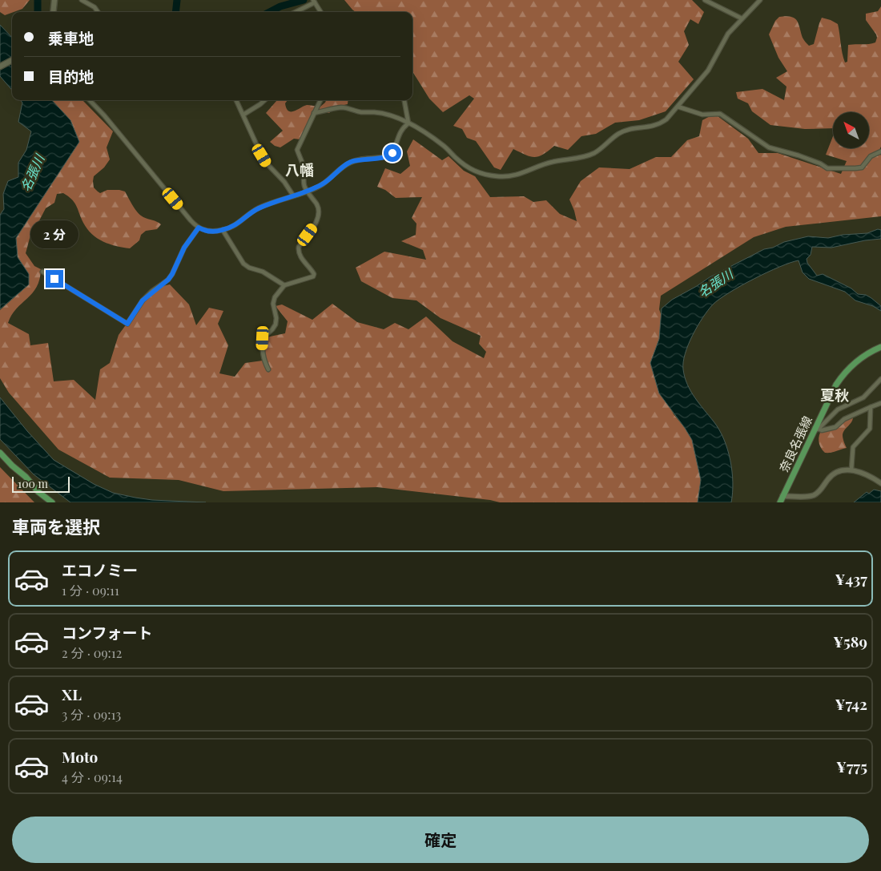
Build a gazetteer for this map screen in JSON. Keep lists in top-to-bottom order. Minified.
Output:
{"streets":{"main road":["奈良名張線"]},"districts":["八幡","夏秋"],"water":["名張川"],"scale_bar":"100 m","north":"top left","page":{"banner":["乗車地","目的地"],"bubble":"2 分","scale":"100 m","heading":"車両を選択","list":[{"name":"エコノミー","note":"1 分 · 09:11","value":"¥437"},{"name":"コンフォート","note":"2 分 · 09:12","value":"¥589"},{"name":"XL","note":"3 分 · 09:13","value":"¥742"},{"name":"Moto","note":"4 分 · 09:14","value":"¥775"}],"buttons":"確定"}}
